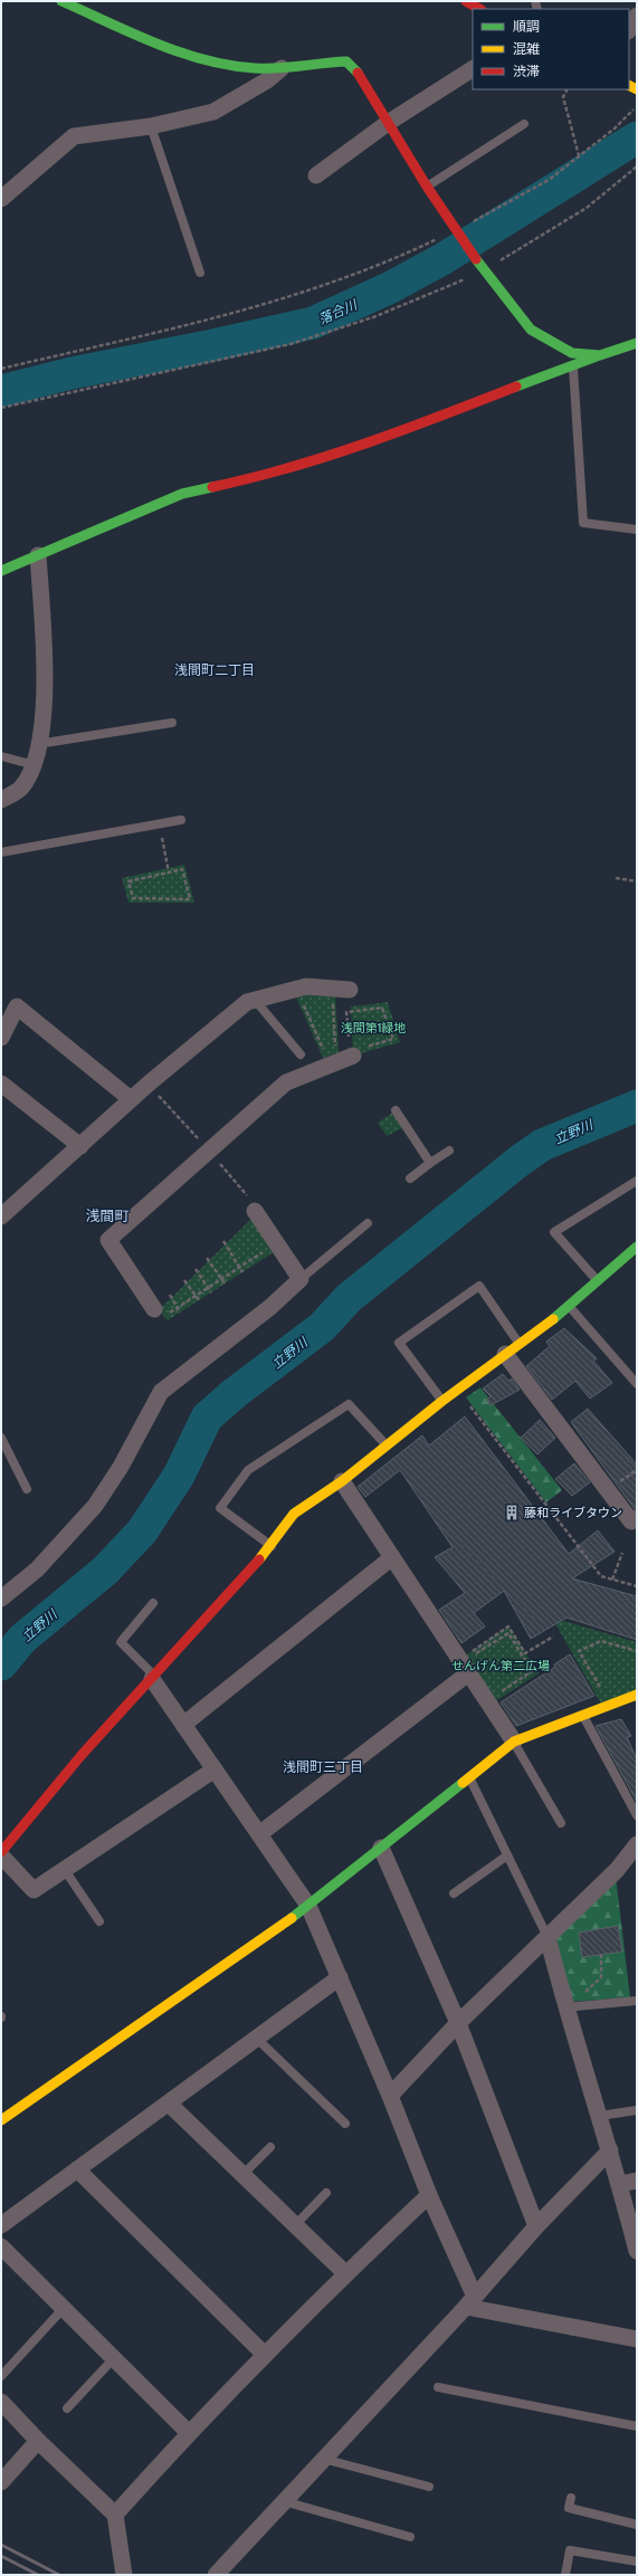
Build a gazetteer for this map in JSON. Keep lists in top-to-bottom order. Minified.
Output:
{"districts":["浅間町二丁目","浅間町","浅間町三丁目"],"water":["落合川","立野川"],"parks":["浅間第1緑地","せんげん第二広場"],"places":{"building":["藤和ライブタウン"]},"legend":["順調","混雑","渋滞"]}
